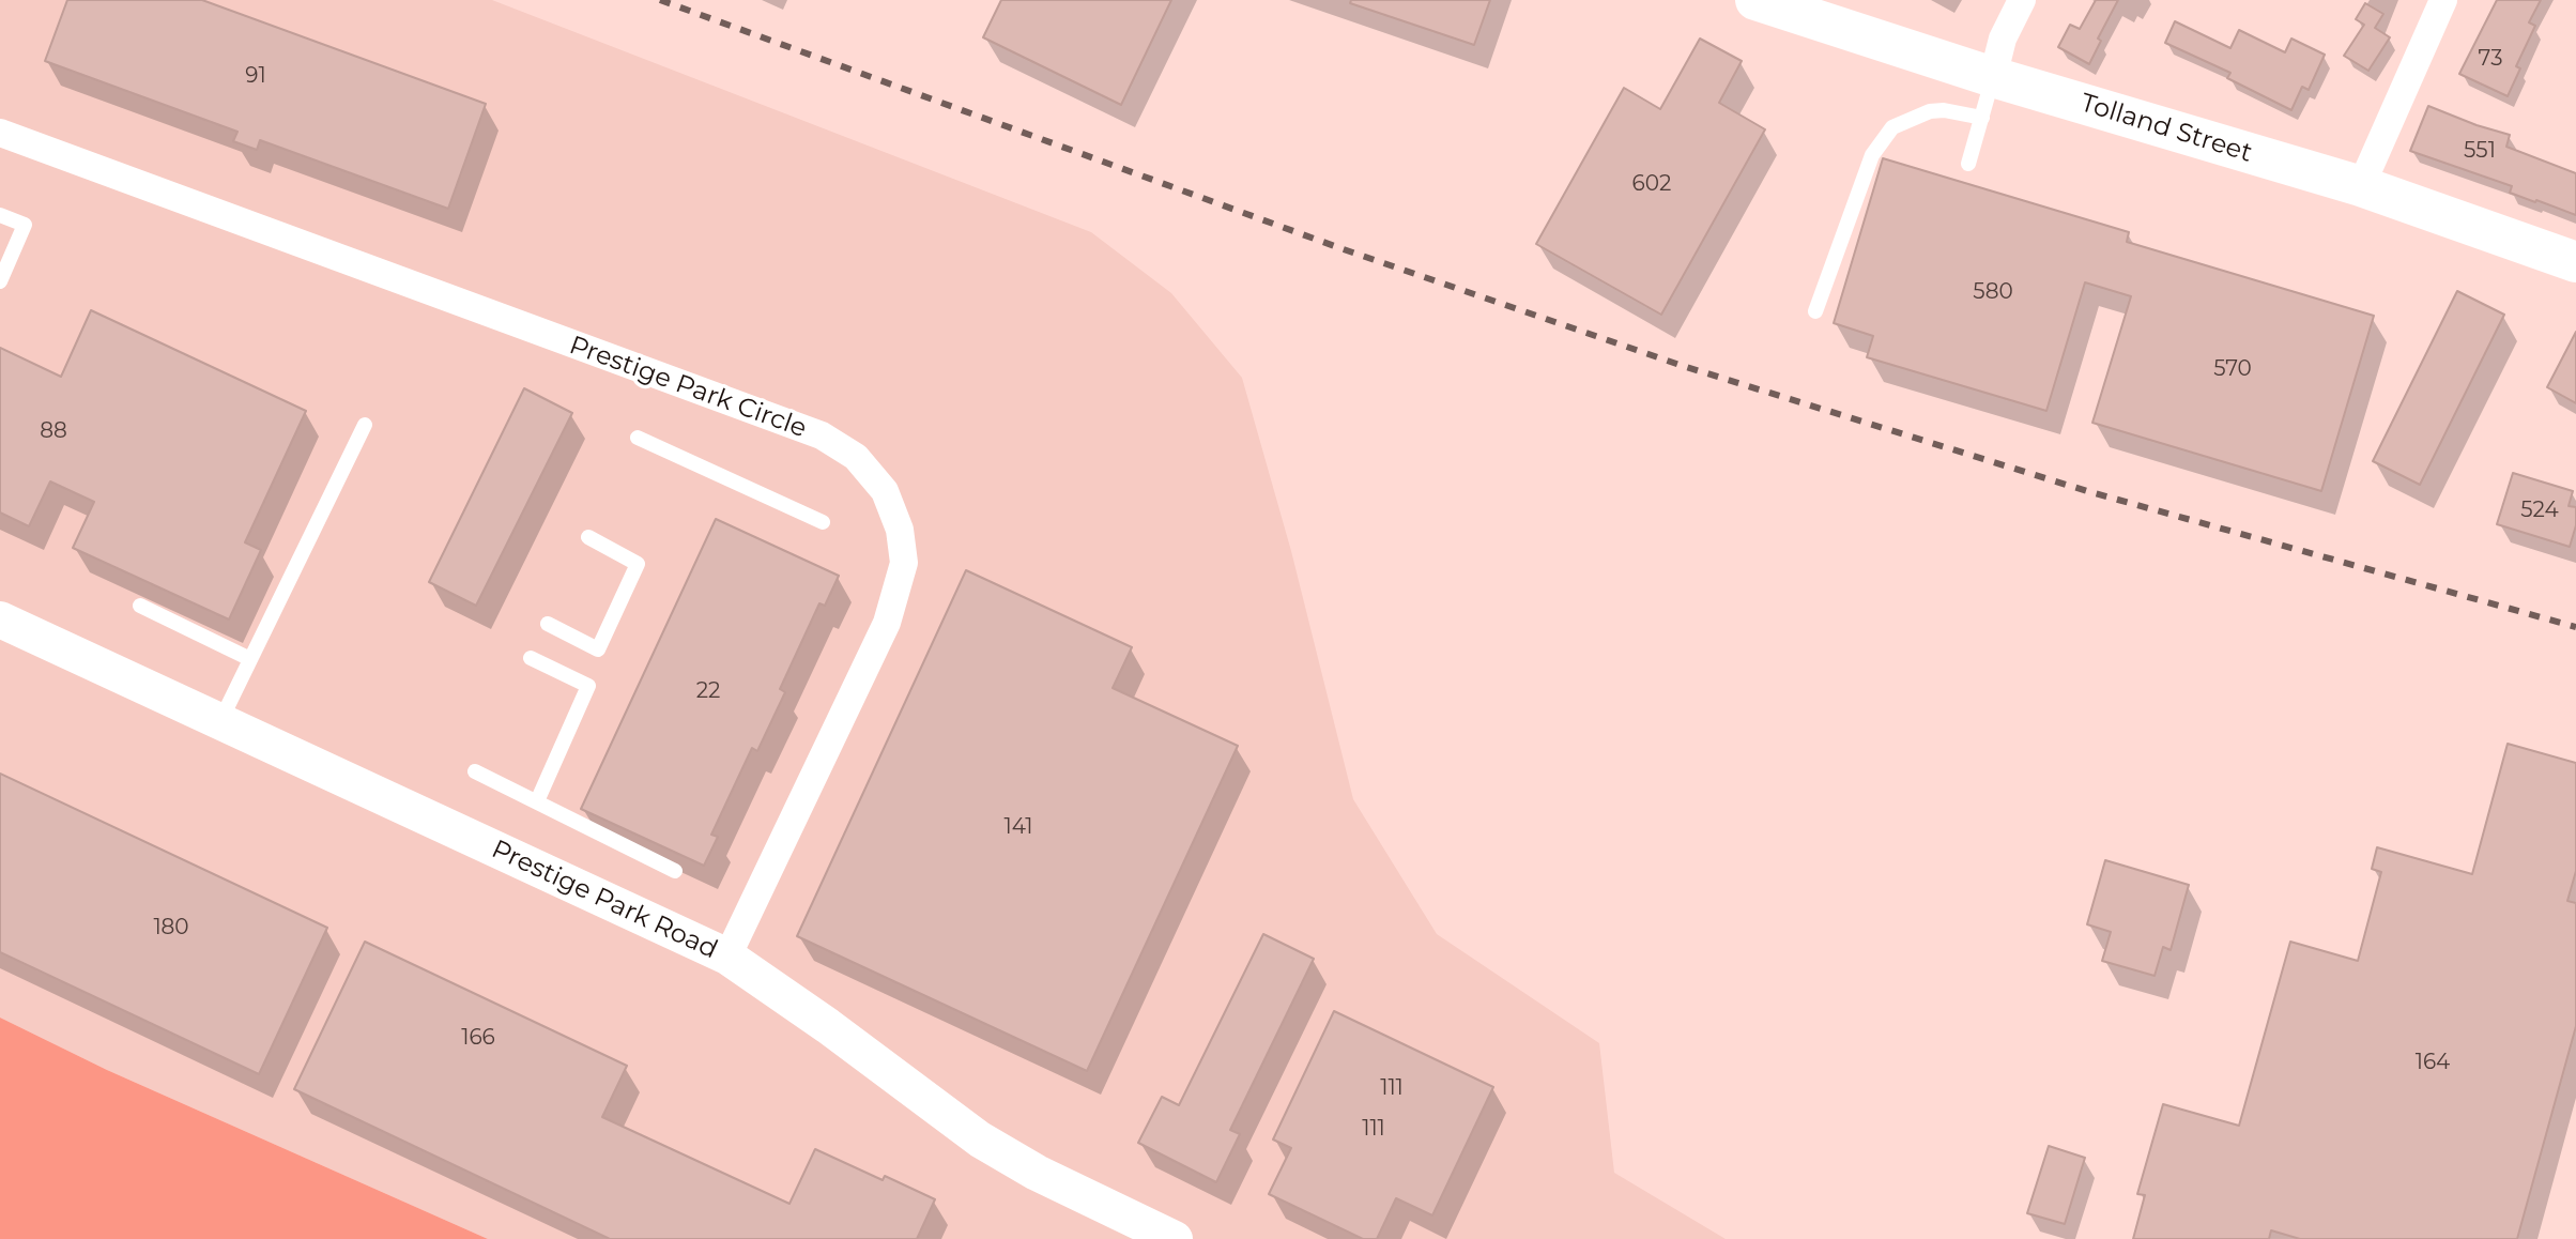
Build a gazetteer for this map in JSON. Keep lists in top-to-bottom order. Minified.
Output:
{"streets":{"main road":["Tolland Street"],"street":["Prestige Park Circle","Prestige Park Road"]},"crossings":[["Prestige Park Circle","Prestige Park Road"]],"house_numbers":["73","91","551","602","580","570","88","524","22","141","180","166","164","111","111"]}
